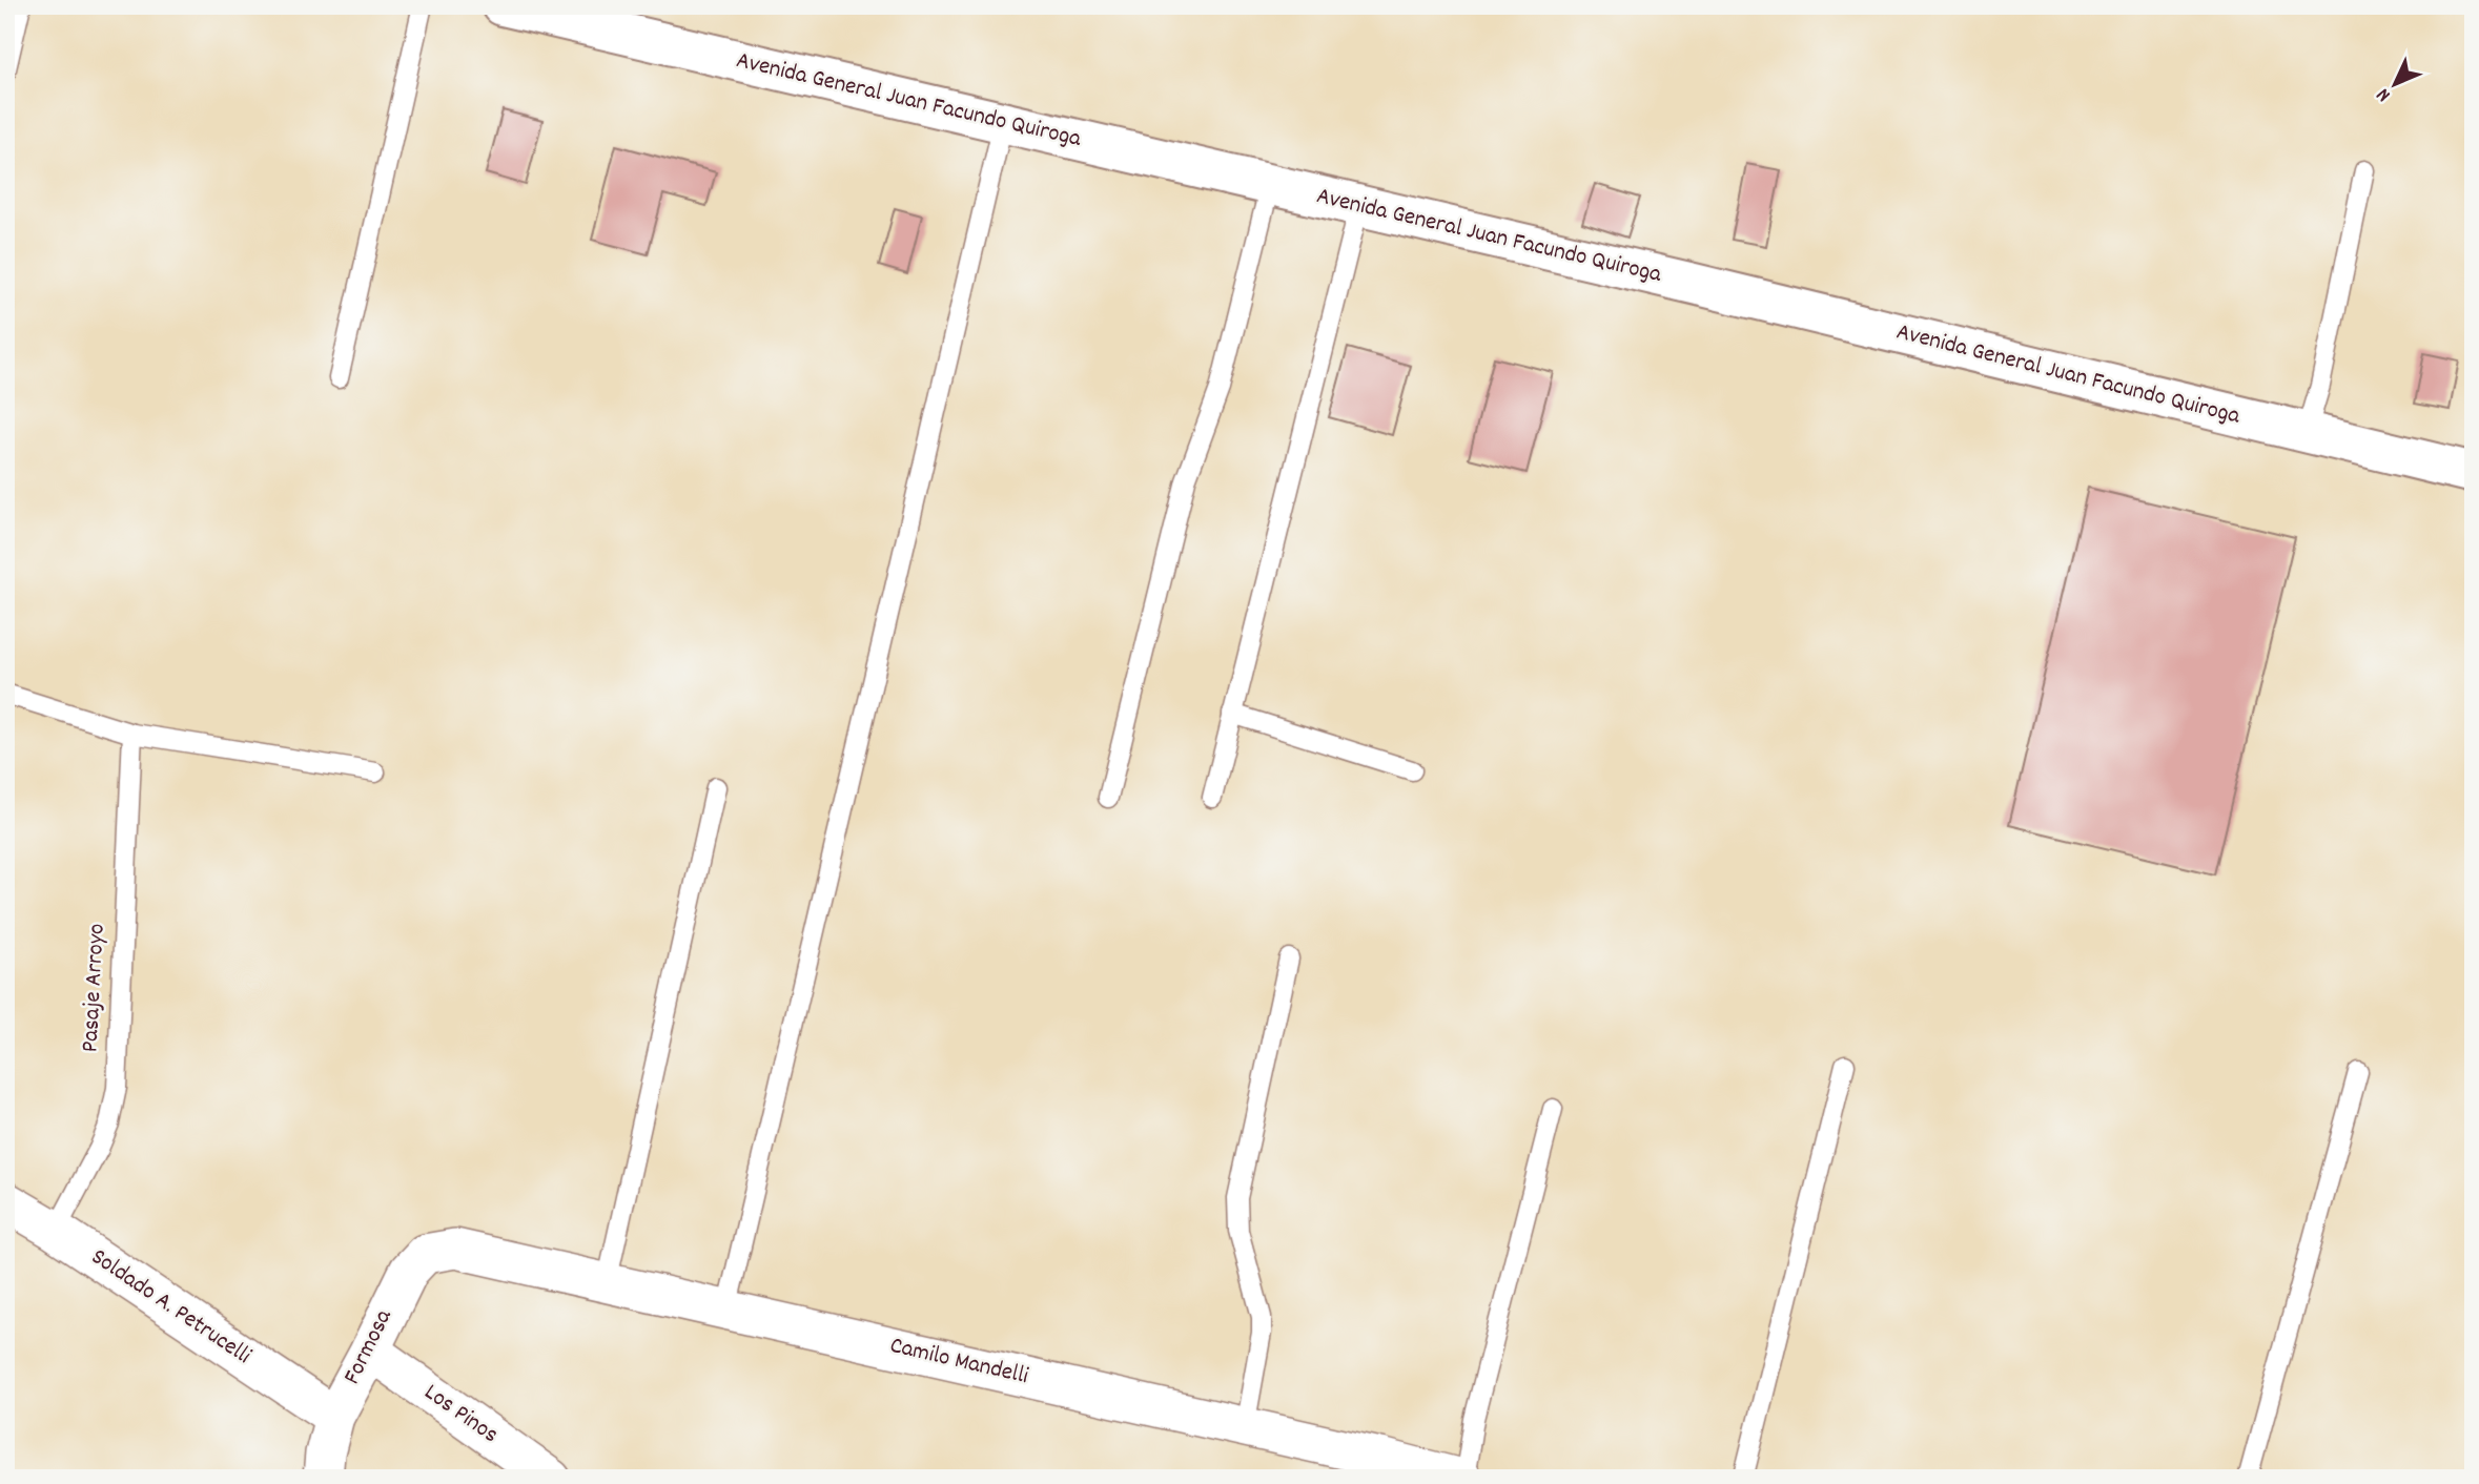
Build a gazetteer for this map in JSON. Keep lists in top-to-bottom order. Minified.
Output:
{"streets":{"street":["Avenida General Juan Facundo Quiroga","Soldado A. Petrucelli","Formosa","Camilo Mandelli","Los Pinos"],"lane":["Pasaje Arroyo"]},"crossings":[["Pasaje Arroyo","Soldado A. Petrucelli"],["Soldado A. Petrucelli","Formosa"],["Formosa","Camilo Mandelli"],["Formosa","Los Pinos"]],"north":"bottom left"}
